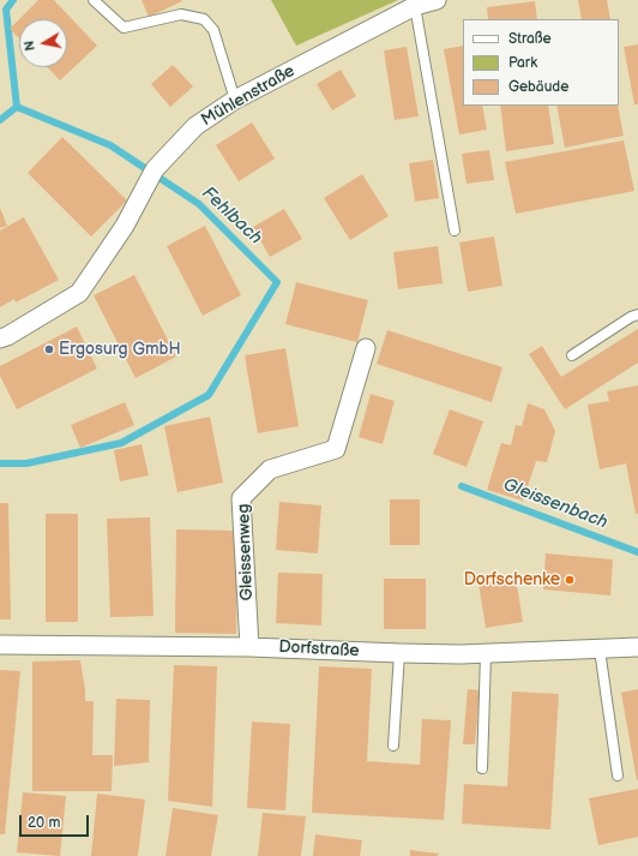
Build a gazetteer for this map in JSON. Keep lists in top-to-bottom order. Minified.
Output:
{"streets":{"street":["Mühlenstraße","Gleissenweg","Dorfstraße"]},"crossings":[["Gleissenweg","Dorfstraße"]],"water":["Fehlbach","Gleissenbach"],"places":["Ergosurg GmbH","Dorfschenke"],"legend":["Straße","Park","Gebäude"],"scale_bar":"20 m","north":"left"}
